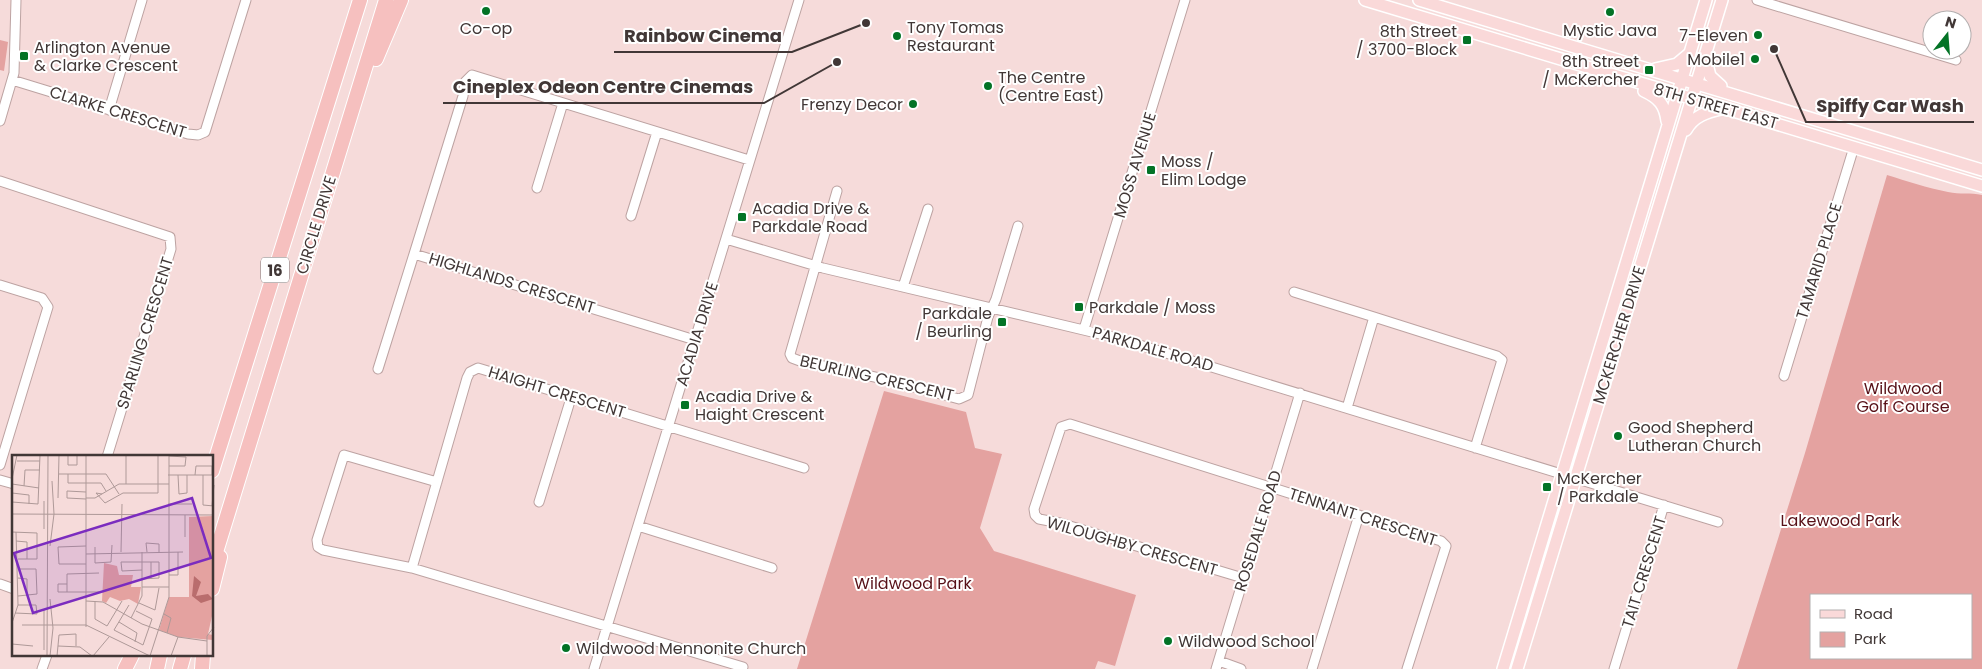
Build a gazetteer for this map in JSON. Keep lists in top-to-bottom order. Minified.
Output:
{"streets":{"highway":["CIRCLE DRIVE","16"],"main road":["8TH STREET EAST","MCKERCHER DRIVE"],"street":["CLARKE CRESCENT","MOSS AVENUE","TAMARID PLACE","HIGHLANDS CRESCENT","SPARLING CRESCENT","ACADIA DRIVE","PARKDALE ROAD","BEURLING CRESCENT","HAIGHT CRESCENT","TENNANT CRESCENT","ROSEDALE ROAD","WILOUGHBY CRESCENT","TAIT CRESCENT"]},"crossings":[["8TH STREET EAST","TAMARID PLACE"],["8TH STREET EAST","MCKERCHER DRIVE"],["MOSS AVENUE","PARKDALE ROAD"],["HIGHLANDS CRESCENT","ACADIA DRIVE"],["ACADIA DRIVE","PARKDALE ROAD"],["ACADIA DRIVE","HAIGHT CRESCENT"],["MCKERCHER DRIVE","PARKDALE ROAD"],["MCKERCHER DRIVE","TAIT CRESCENT"],["PARKDALE ROAD","BEURLING CRESCENT"],["PARKDALE ROAD","ROSEDALE ROAD"],["PARKDALE ROAD","TAIT CRESCENT"],["TENNANT CRESCENT","ROSEDALE ROAD"],["TENNANT CRESCENT","WILOUGHBY CRESCENT"],["ROSEDALE ROAD","WILOUGHBY CRESCENT"]],"parks":["Wildwood Golf Course","Lakewood Park","Wildwood Park"],"places":{"other":["Co-op","Mystic Java","Rainbow Cinema","7-Eleven","Tony Tomas Restaurant","Spiffy Car Wash","Mobile1","Cineplex Odeon Centre Cinemas","The Centre (Centre East)","Frenzy Decor","Good Shepherd Lutheran Church","Wildwood School","Wildwood Mennonite Church"],"transit":["8th Street / 3700-Block","Arlington Avenue & Clarke Crescent","8th Street / McKercher","Moss / Elim Lodge","Acadia Drive & Parkdale Road","Parkdale / Moss","Parkdale / Beurling","Acadia Drive & Haight Crescent","McKercher / Parkdale"]},"legend":["Road","Park"],"north":"top"}
